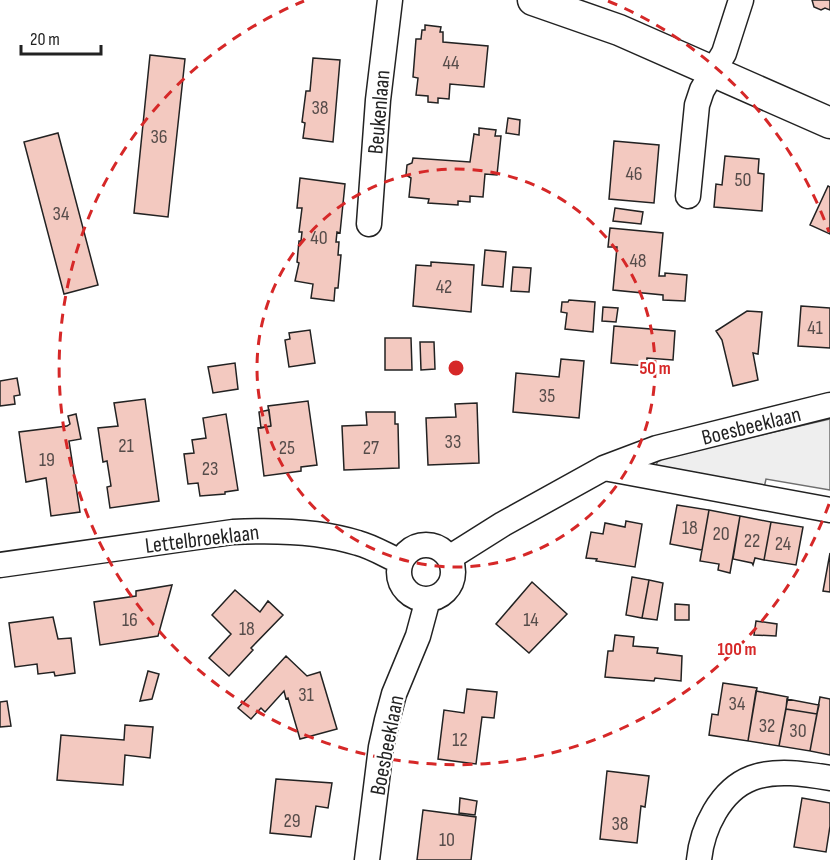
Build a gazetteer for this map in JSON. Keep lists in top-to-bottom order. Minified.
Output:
{"streets":{"street":["Beukenlaan","Boesbeeklaan","Lettelbroeklaan"]},"crossings":[["Boesbeeklaan","Lettelbroeklaan"]],"house_numbers":["44","38","36","46","50","34","40","48","42","41","35","33","21","25","27","19","23","18","20","22","24","16","14","18","31","34","32","30","12","29","38","10"],"scale_bar":"20 m","rings":["50 m","100 m"]}
